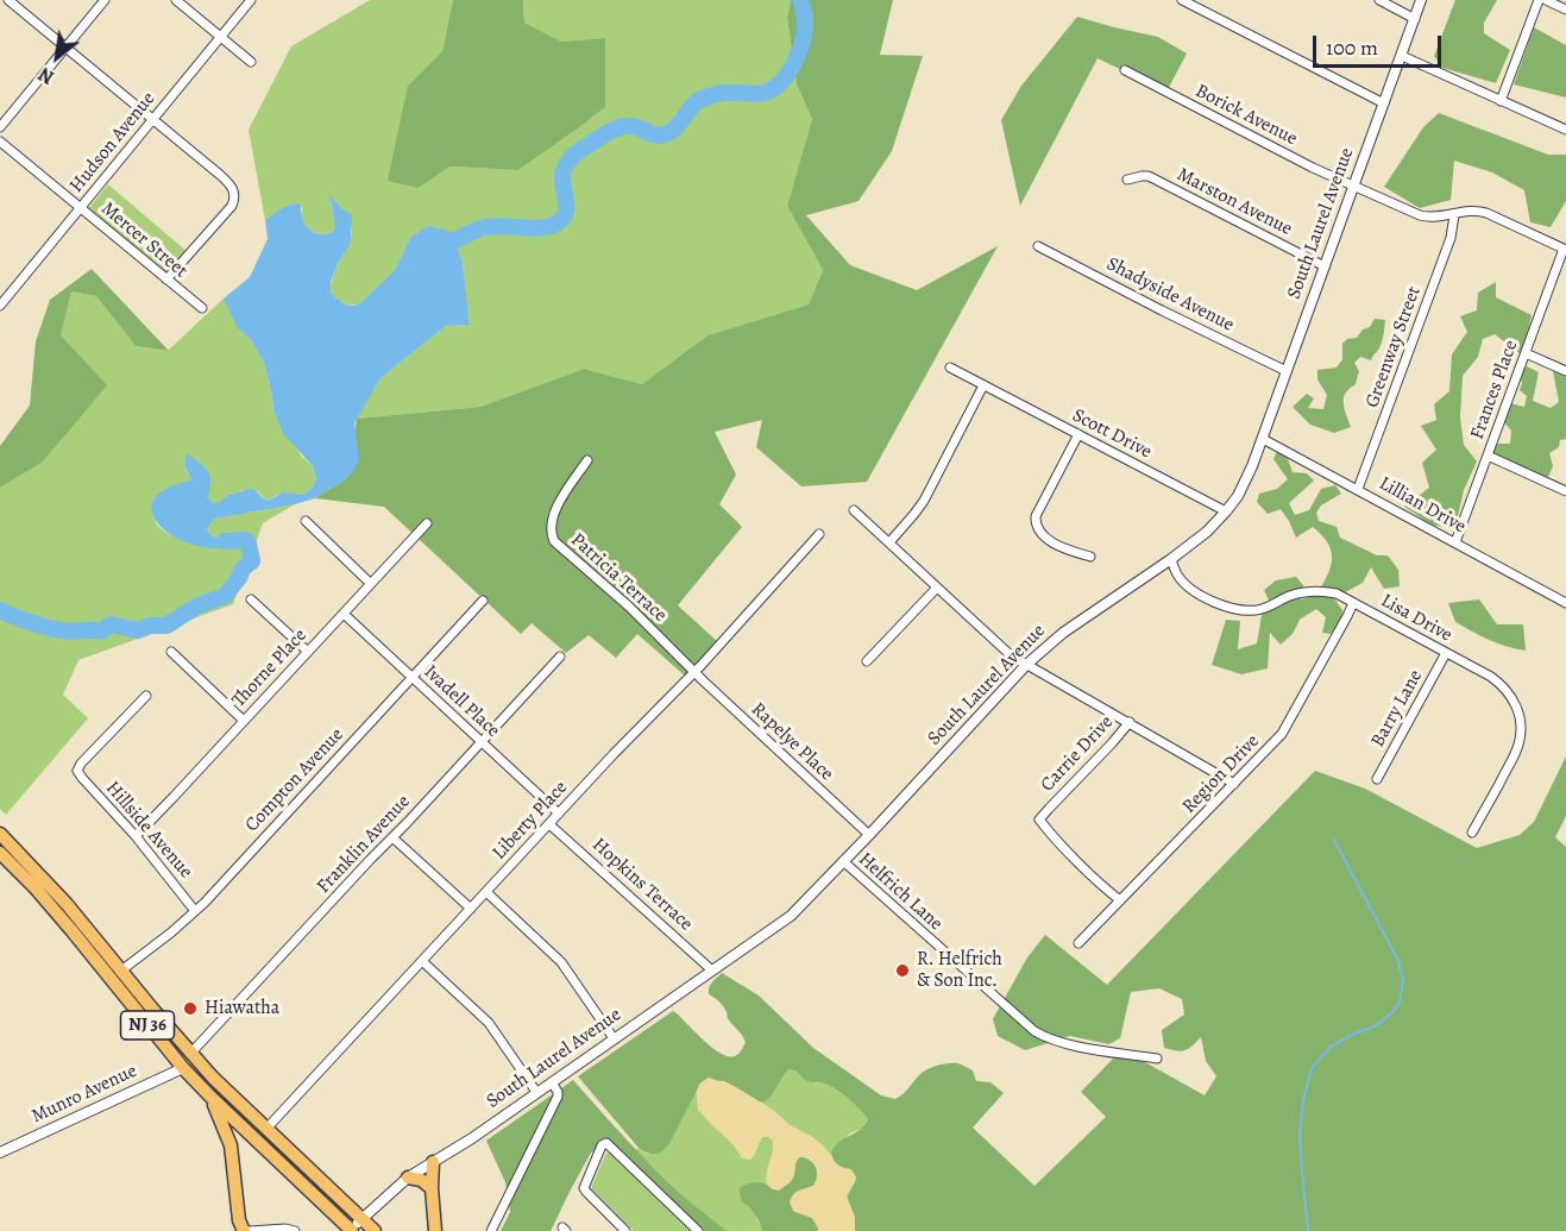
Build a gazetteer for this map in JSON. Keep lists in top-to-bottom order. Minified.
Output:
{"streets":{"highway":["NJ 36"],"street":["Borick Avenue","Hudson Avenue","Marston Avenue","South Laurel Avenue","Mercer Street","Shadyside Avenue","Greenway Street","Frances Place","Scott Drive","Lillian Drive","Patricia Terrace","Lisa Drive","Thorne Place","Ivadell Place","Barry Lane","Rapelye Place","Carrie Drive","Region Drive","Compton Avenue","Liberty Place","Hillside Avenue","Franklin Avenue","Hopkins Terrace","Helfrich Lane","Munro Avenue"]},"crossings":[["Borick Avenue","South Laurel Avenue"],["Borick Avenue","Greenway Street"],["Borick Avenue","Frances Place"],["Hudson Avenue","Mercer Street"],["Marston Avenue","South Laurel Avenue"],["South Laurel Avenue","Shadyside Avenue"],["South Laurel Avenue","Scott Drive"],["South Laurel Avenue","Lillian Drive"],["South Laurel Avenue","Lisa Drive"],["South Laurel Avenue","Rapelye Place"],["South Laurel Avenue","Hopkins Terrace"],["South Laurel Avenue","Helfrich Lane"],["South Laurel Avenue","NJ 36"],["Greenway Street","Lillian Drive"],["Frances Place","Lillian Drive"],["Patricia Terrace","Rapelye Place"],["Patricia Terrace","Liberty Place"],["Lisa Drive","Barry Lane"],["Lisa Drive","Region Drive"],["Thorne Place","Ivadell Place"],["Thorne Place","Hillside Avenue"],["Ivadell Place","Compton Avenue"],["Ivadell Place","Liberty Place"],["Ivadell Place","Franklin Avenue"],["Rapelye Place","Liberty Place"],["Carrie Drive","Region Drive"],["Compton Avenue","Hillside Avenue"],["Compton Avenue","NJ 36"],["Liberty Place","Hopkins Terrace"],["Liberty Place","NJ 36"],["Franklin Avenue","NJ 36"],["NJ 36","Munro Avenue"]],"places":["R. Helfrich & Son Inc.","Hiawatha"],"scale_bar":"100 m","north":"bottom left"}
